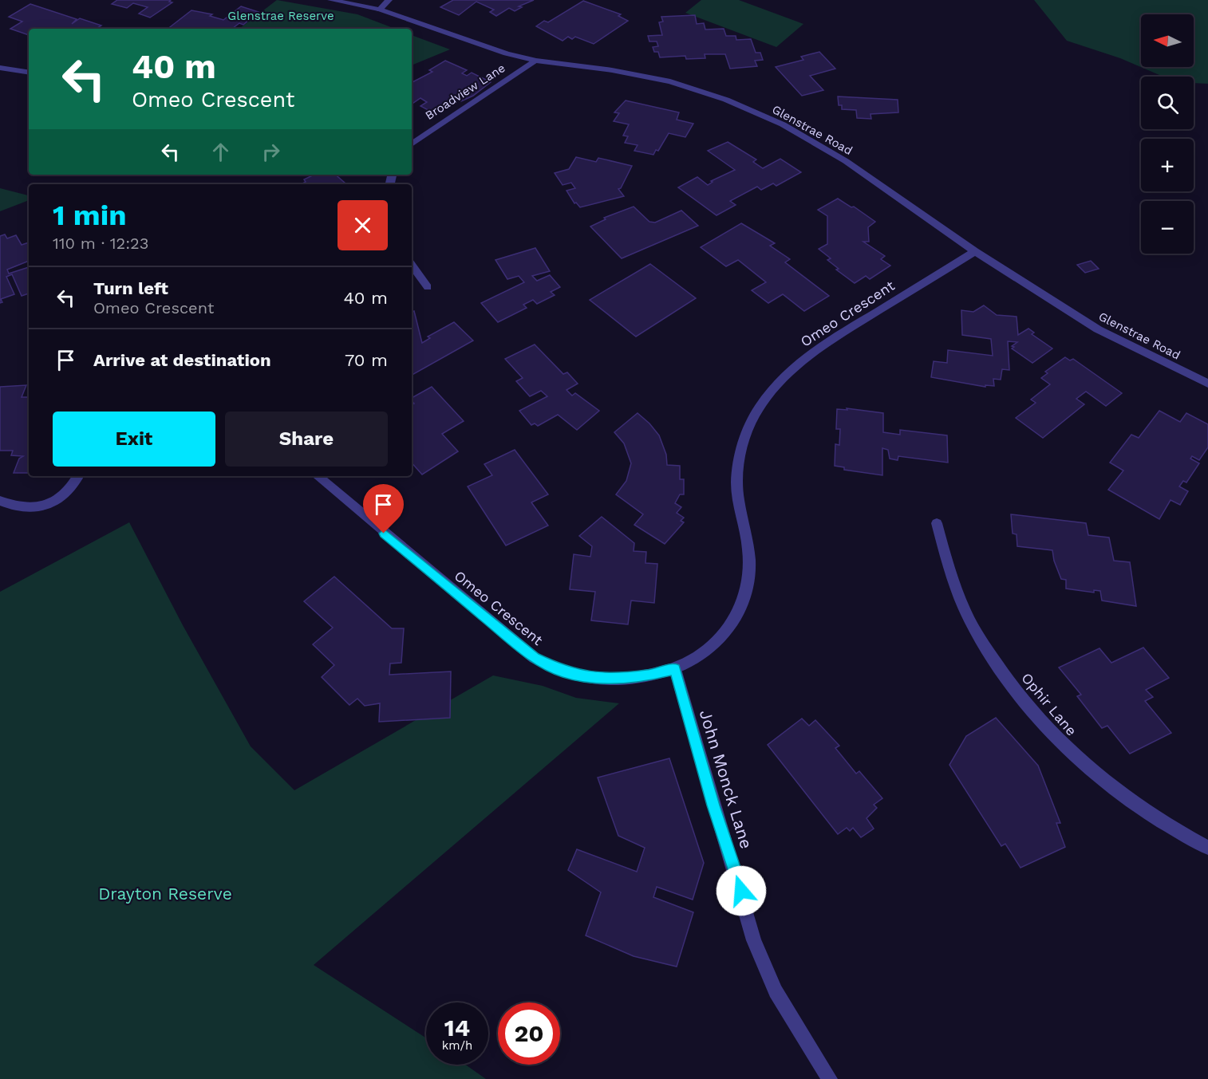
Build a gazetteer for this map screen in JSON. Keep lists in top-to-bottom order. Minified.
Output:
{"streets":{"street":["Broadview Lane","Glenstrae Road","Omeo Crescent","Ophir Lane","John Monck Lane"]},"crossings":[["Broadview Lane","Glenstrae Road"],["Glenstrae Road","Omeo Crescent"],["Omeo Crescent","John Monck Lane"]],"parks":["Glenstrae Reserve","Drayton Reserve"],"north":"left","page":{"map_buttons":["+","−"],"turn":["40 m","Omeo Crescent"],"heading":["1 min","110 m · 12:23"],"list":[{"name":"Turn left","note":"Omeo Crescent","value":"40 m"},{"name":"Arrive at destination","value":"70 m"}],"buttons":["Exit","Share"],"speed":"14 km/h","limit":"20"}}
